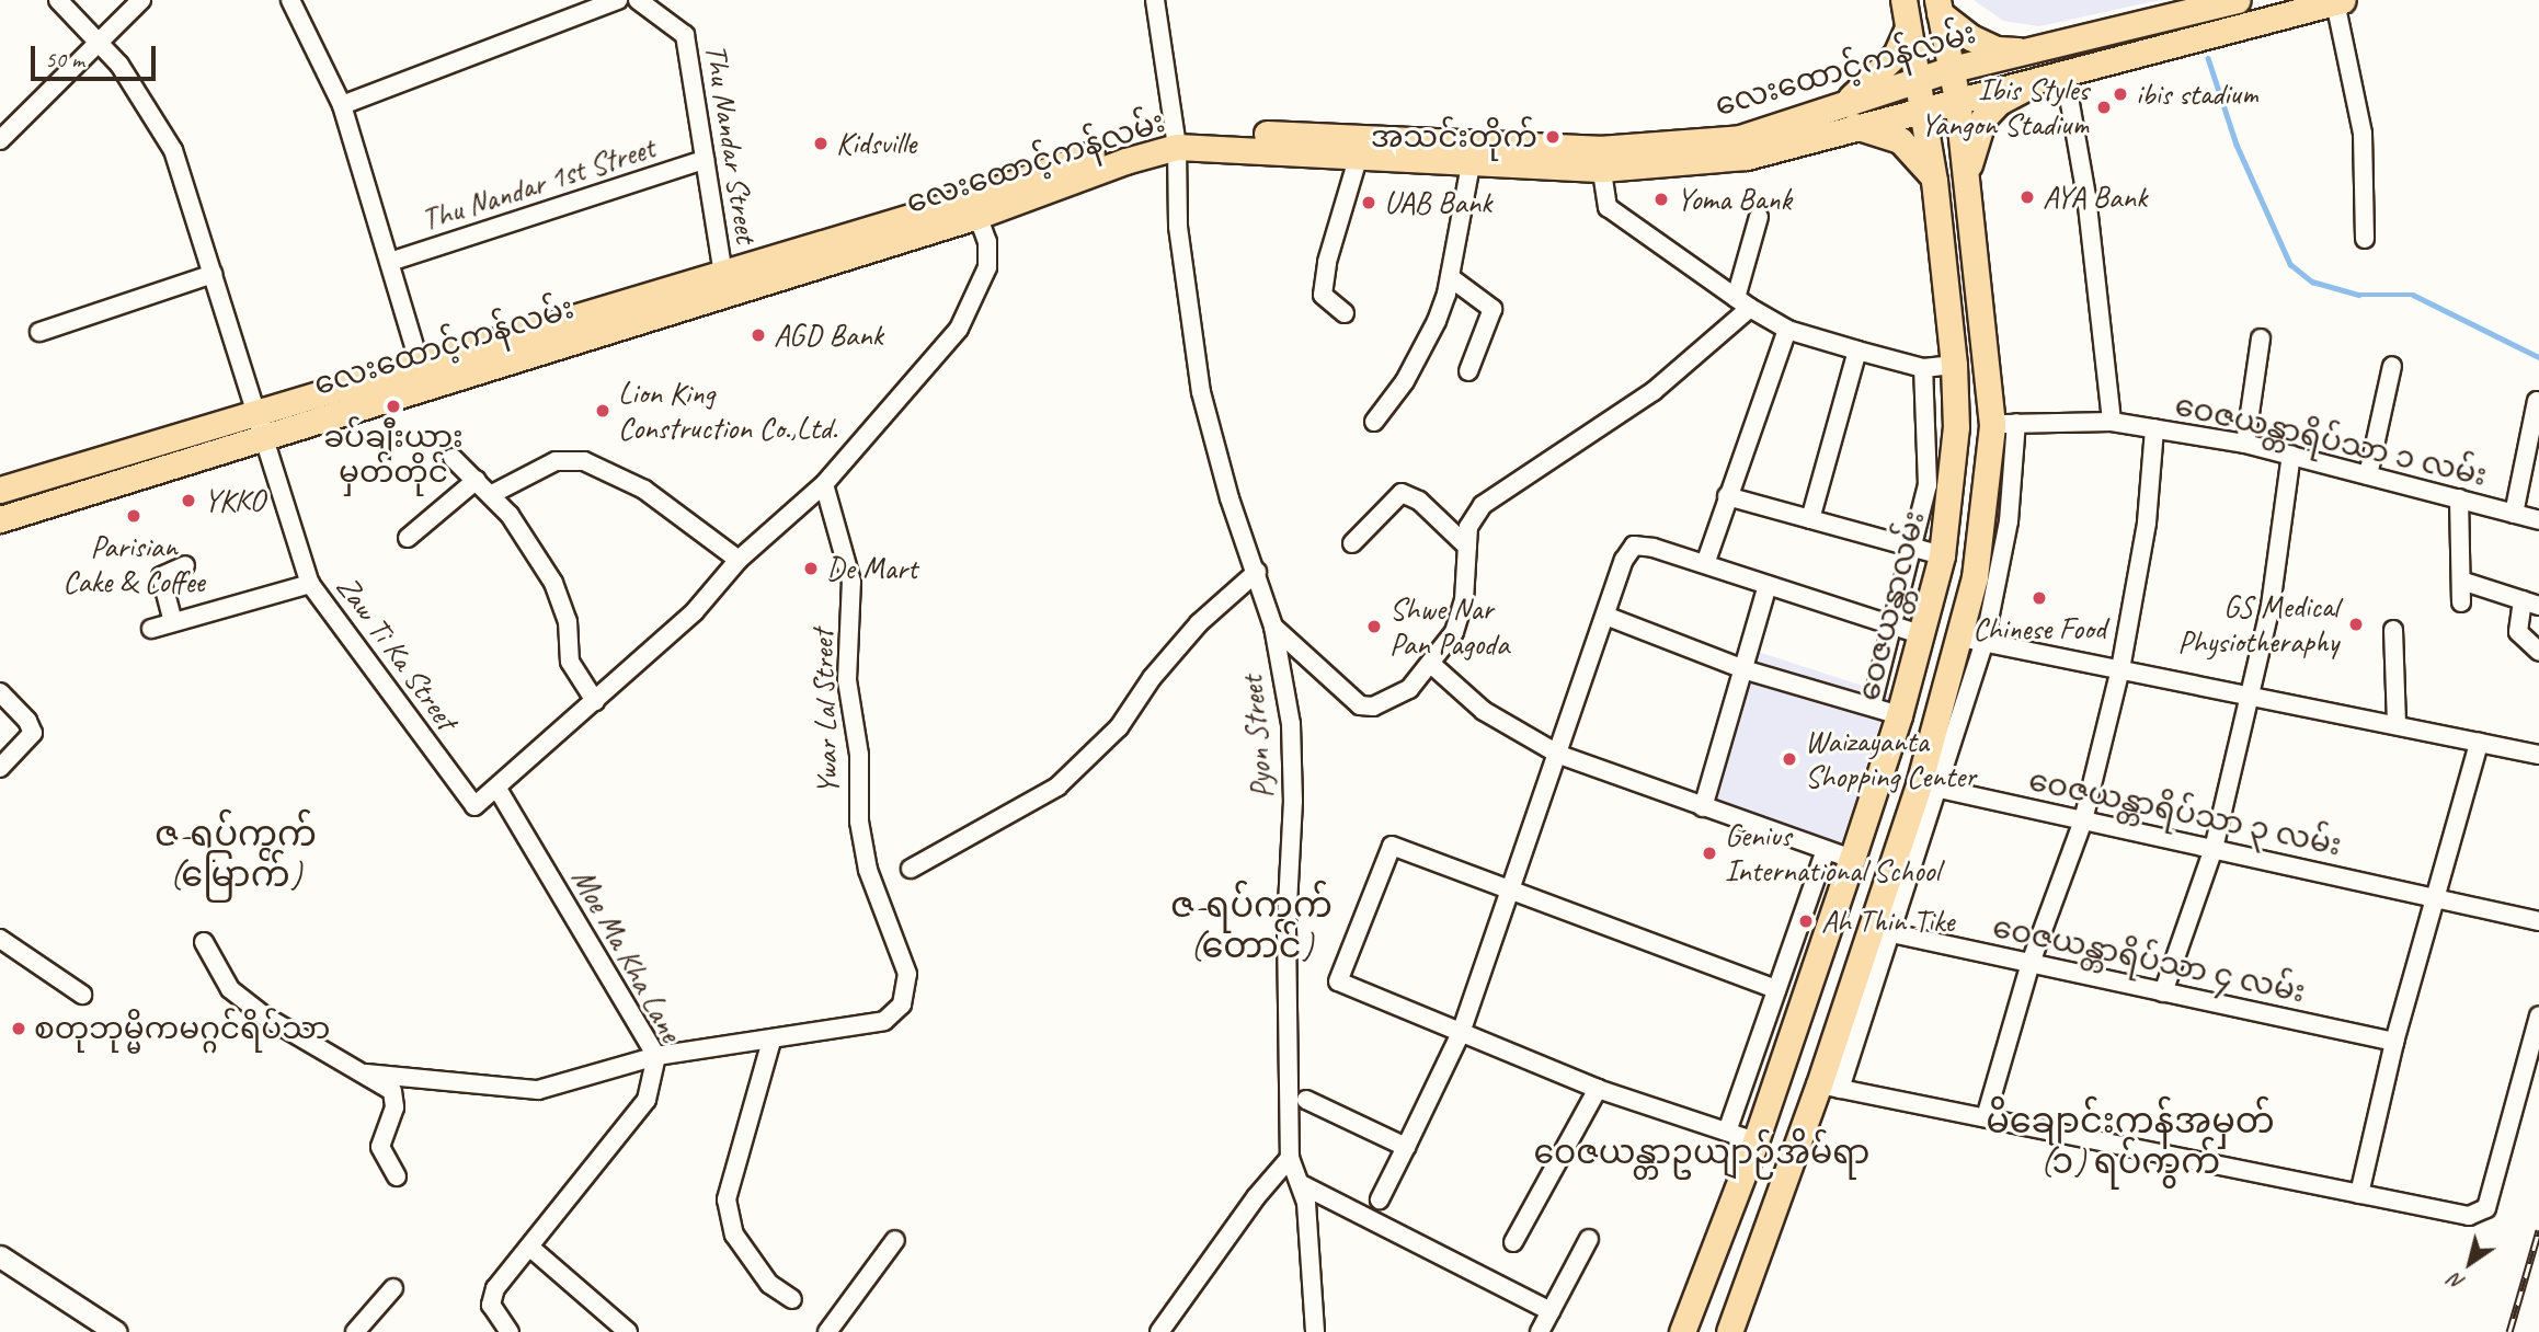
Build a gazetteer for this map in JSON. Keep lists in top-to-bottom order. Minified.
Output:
{"streets":{"main road":["လေးထောင့်ကန်လမ်း","ဝေဇယန္တာလမ်း"],"street":["Thu Nandar Street","Thu Nandar 1st Street","ဝေဇယန္တာရိပ်သာ ၁ လမ်း","Zaw Ti Ka Street","Ywar Lal Street","Pyon Street","ဝေဇယန္တာရိပ်သာ ၃ လမ်း","Moe Ma Kha Lane","ဝေဇယန္တာရိပ်သာ ၄ လမ်း"]},"crossings":[["လေးထောင့်ကန်လမ်း","Thu Nandar Street"],["လေးထောင့်ကန်လမ်း","ဝေဇယန္တာလမ်း"],["လေးထောင့်ကန်လမ်း","Zaw Ti Ka Street"],["လေးထောင့်ကန်လမ်း","Pyon Street"],["Thu Nandar Street","Thu Nandar 1st Street"],["Zaw Ti Ka Street","Moe Ma Kha Lane"]],"districts":["ဇ-ရပ်ကွက် (မြောက်)","ဇ-ရပ်ကွက် (တောင်)","မိချောင်းကန်အမှတ် (၁) ရပ်ကွက်","ဝေဇယန္တာဥယျာဉ်အိမ်ရာ"],"places":["ibis stadium","Ibis Styles Yangon Stadium","အသင်းတိုက်","Kidsville","AYA Bank","Yoma Bank","UAB Bank","AGD Bank","ခပ်ချီးယား မှတ်တိုင်","Lion King Construction Co.,Ltd.","YKKO","Parisian Cake & Coffee","De Mart","Chinese Food","GS Medical Physiotheraphy","Shwe Nar Pan Pagoda","Waizayanta Shopping Center","Genius International School","Ah Thin Tike","စတုဘုမ္မိကမဂ္ဂင်ရိပ်သာ"],"scale_bar":"50 m","north":"bottom left"}
